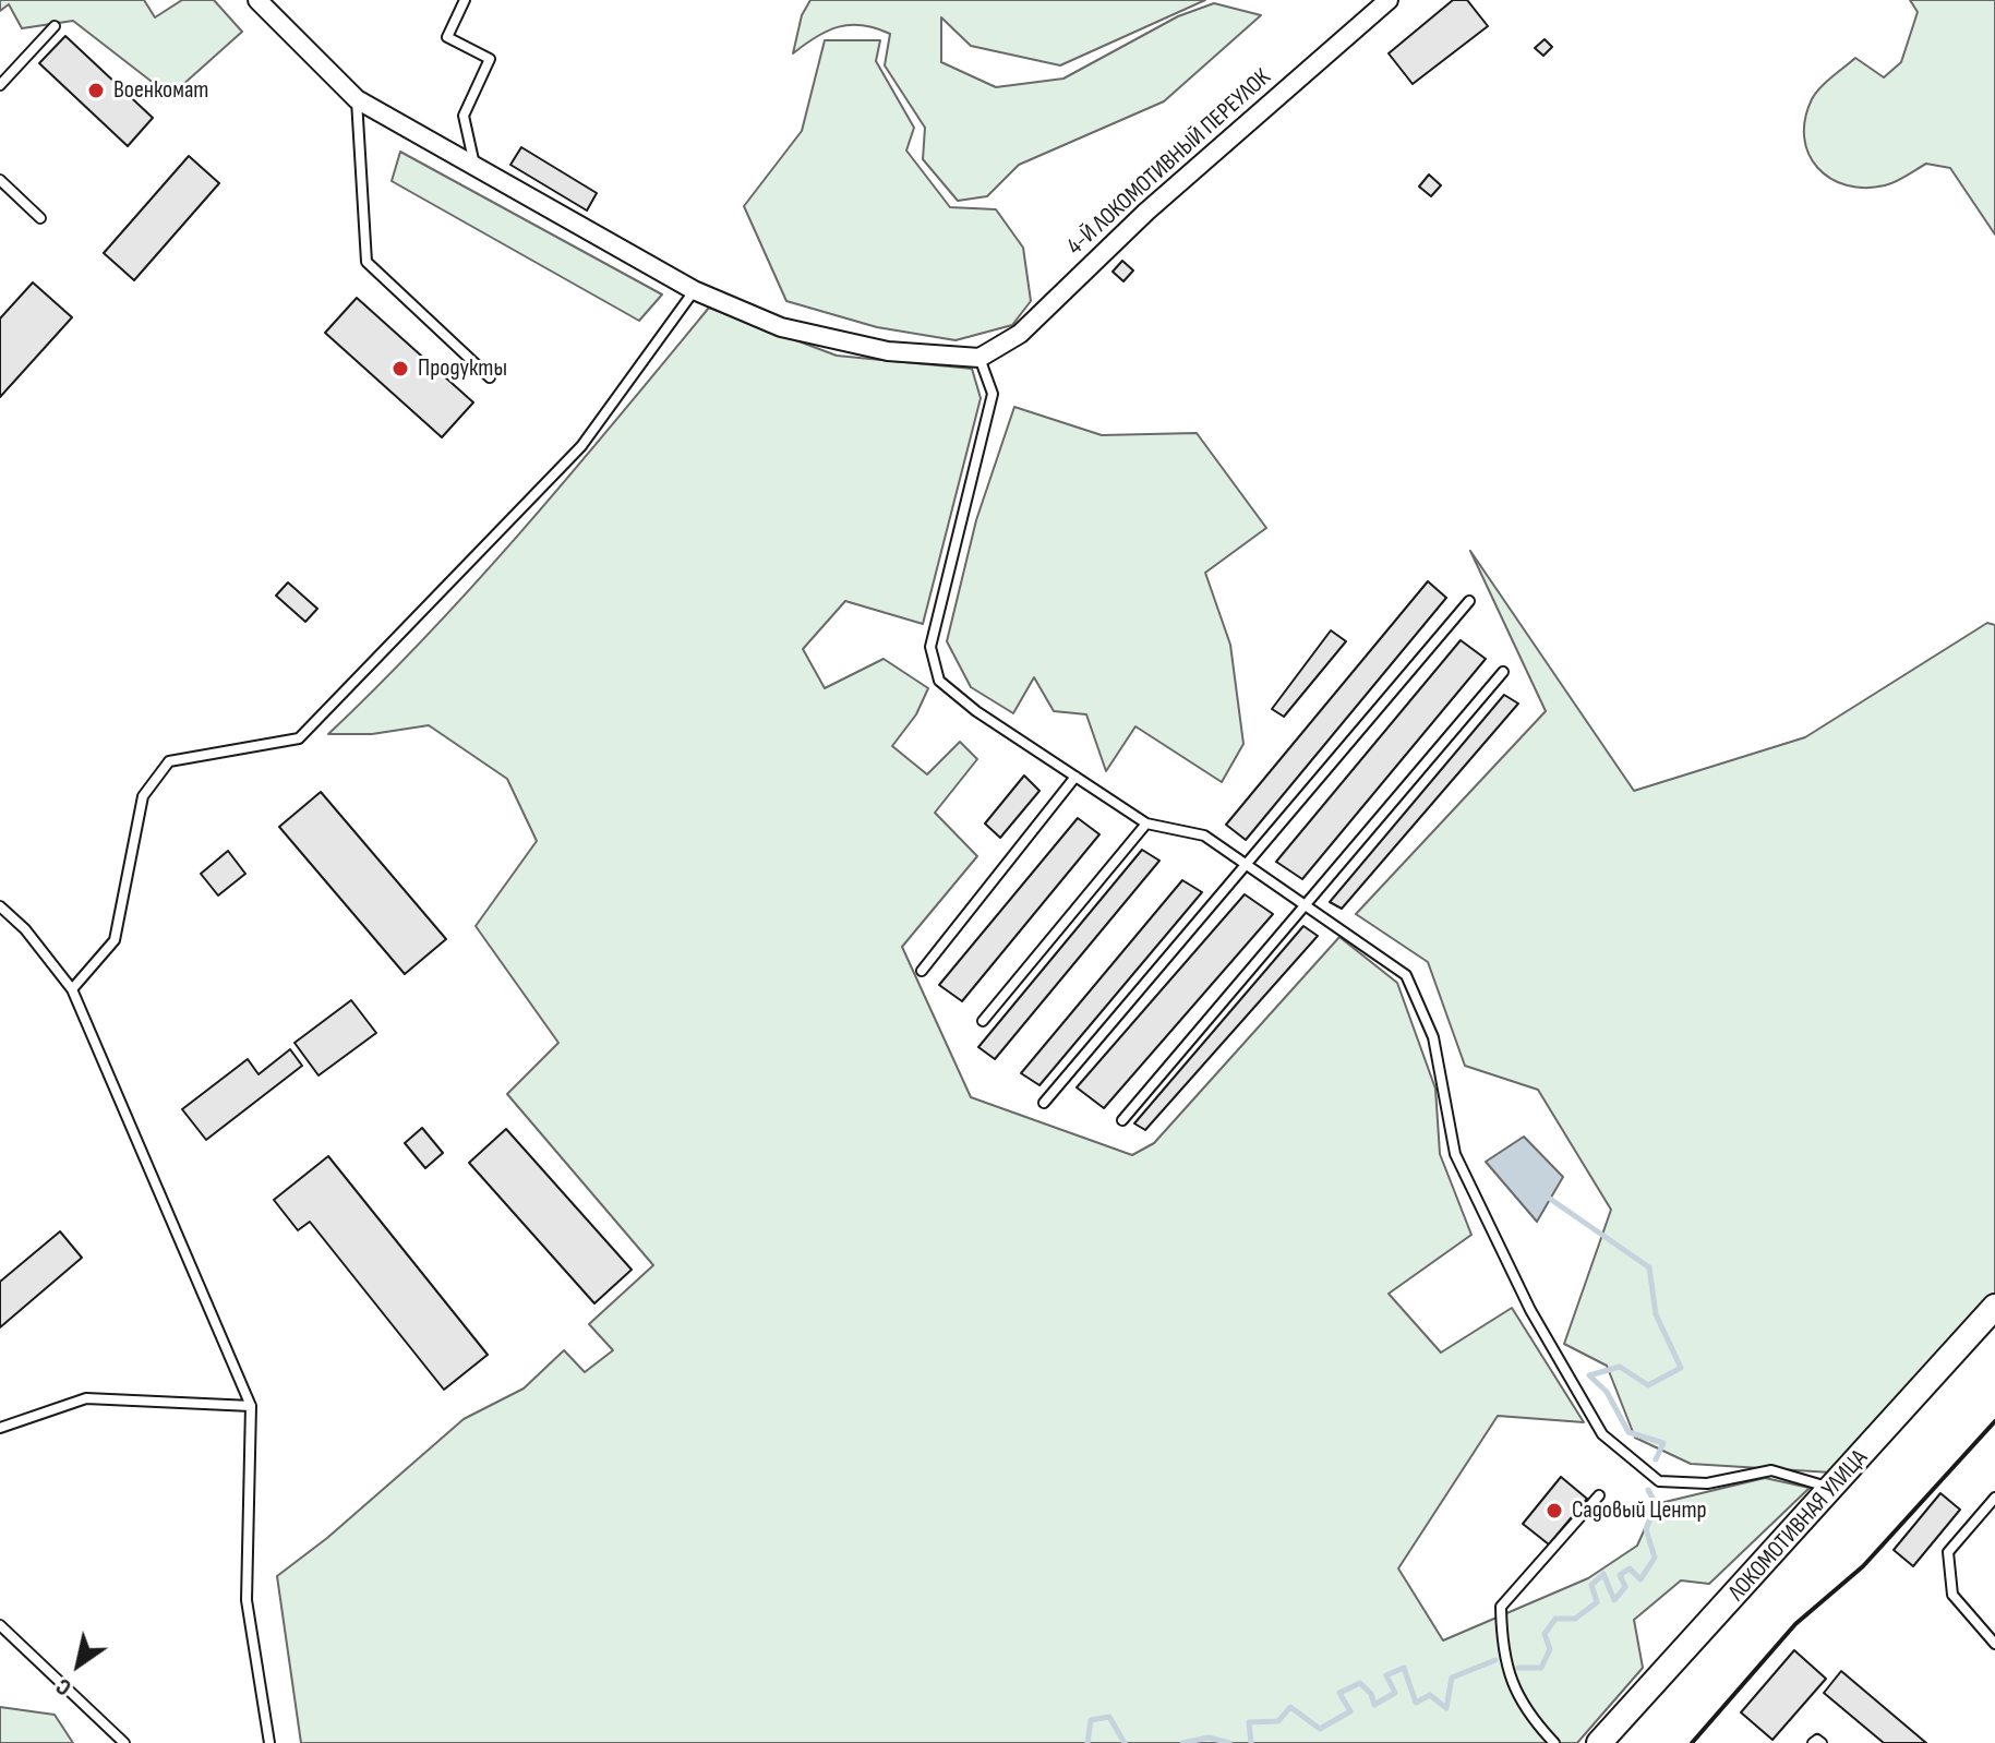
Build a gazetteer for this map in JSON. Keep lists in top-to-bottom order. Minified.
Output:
{"streets":{"street":["4-Й ЛОКОМОТИВНЫЙ ПЕРЕУЛОК","ЛОКОМОТИВНАЯ УЛИЦА"]},"places":["Военкомат","Продукты","Садовый Центр"],"north":"bottom left"}
